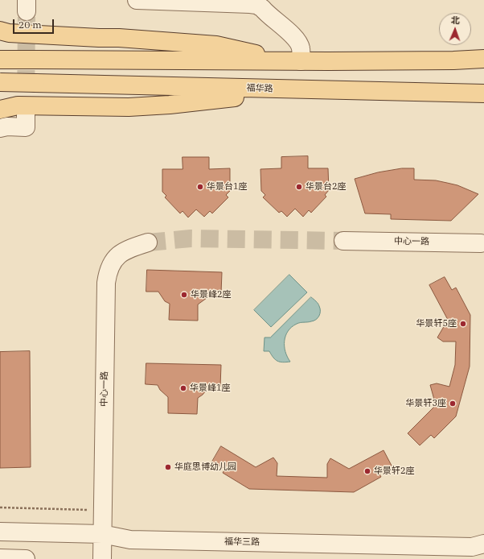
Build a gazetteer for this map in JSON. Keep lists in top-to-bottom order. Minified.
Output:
{"streets":{"main road":["福华路"],"street":["中心一路","福华三路"]},"crossings":[["中心一路","福华三路"]],"places":["华景台1座","华景台2座","华景峰2座","华景轩5座","华景峰1座","华景轩3座","华庭思博幼儿园","华景轩2座"],"scale_bar":"20 m","north":"top"}
